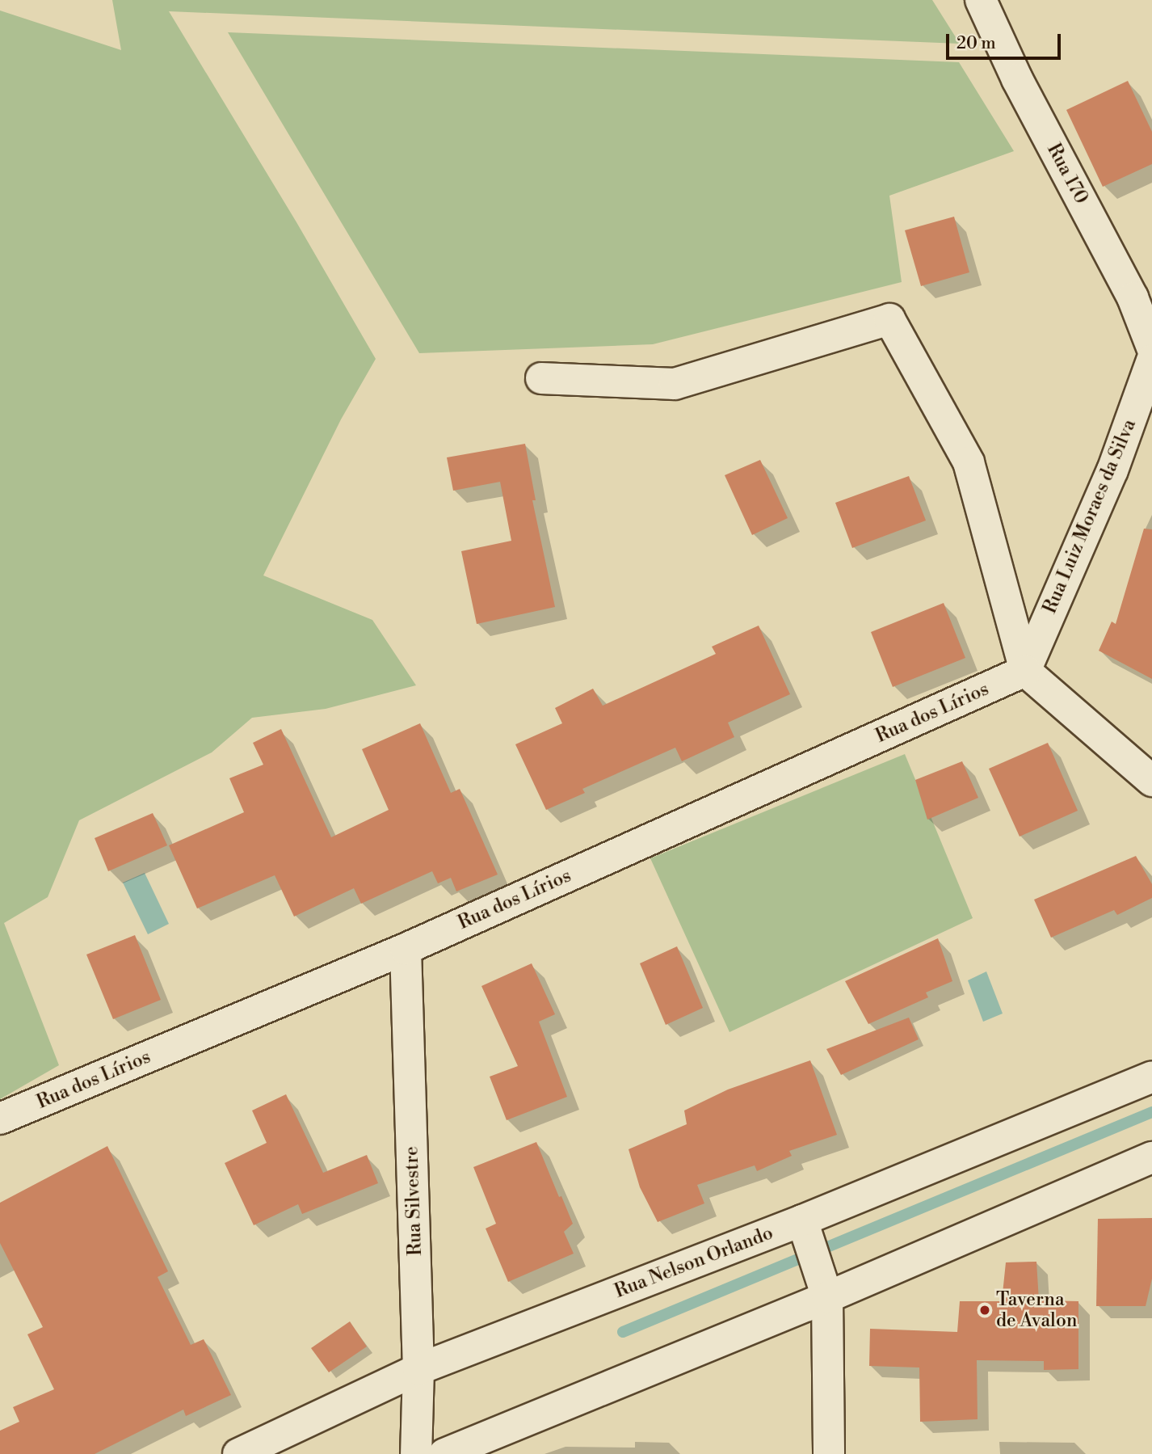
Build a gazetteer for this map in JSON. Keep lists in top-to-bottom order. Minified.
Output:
{"streets":{"street":["Rua 170","Rua Luiz Moraes da Silva","Rua dos Lírios","Rua Silvestre","Rua Nelson Orlando"]},"crossings":[["Rua Luiz Moraes da Silva","Rua dos Lírios"],["Rua dos Lírios","Rua Silvestre"],["Rua Silvestre","Rua Nelson Orlando"]],"places":["Taverna de Avalon"],"scale_bar":"20 m"}
